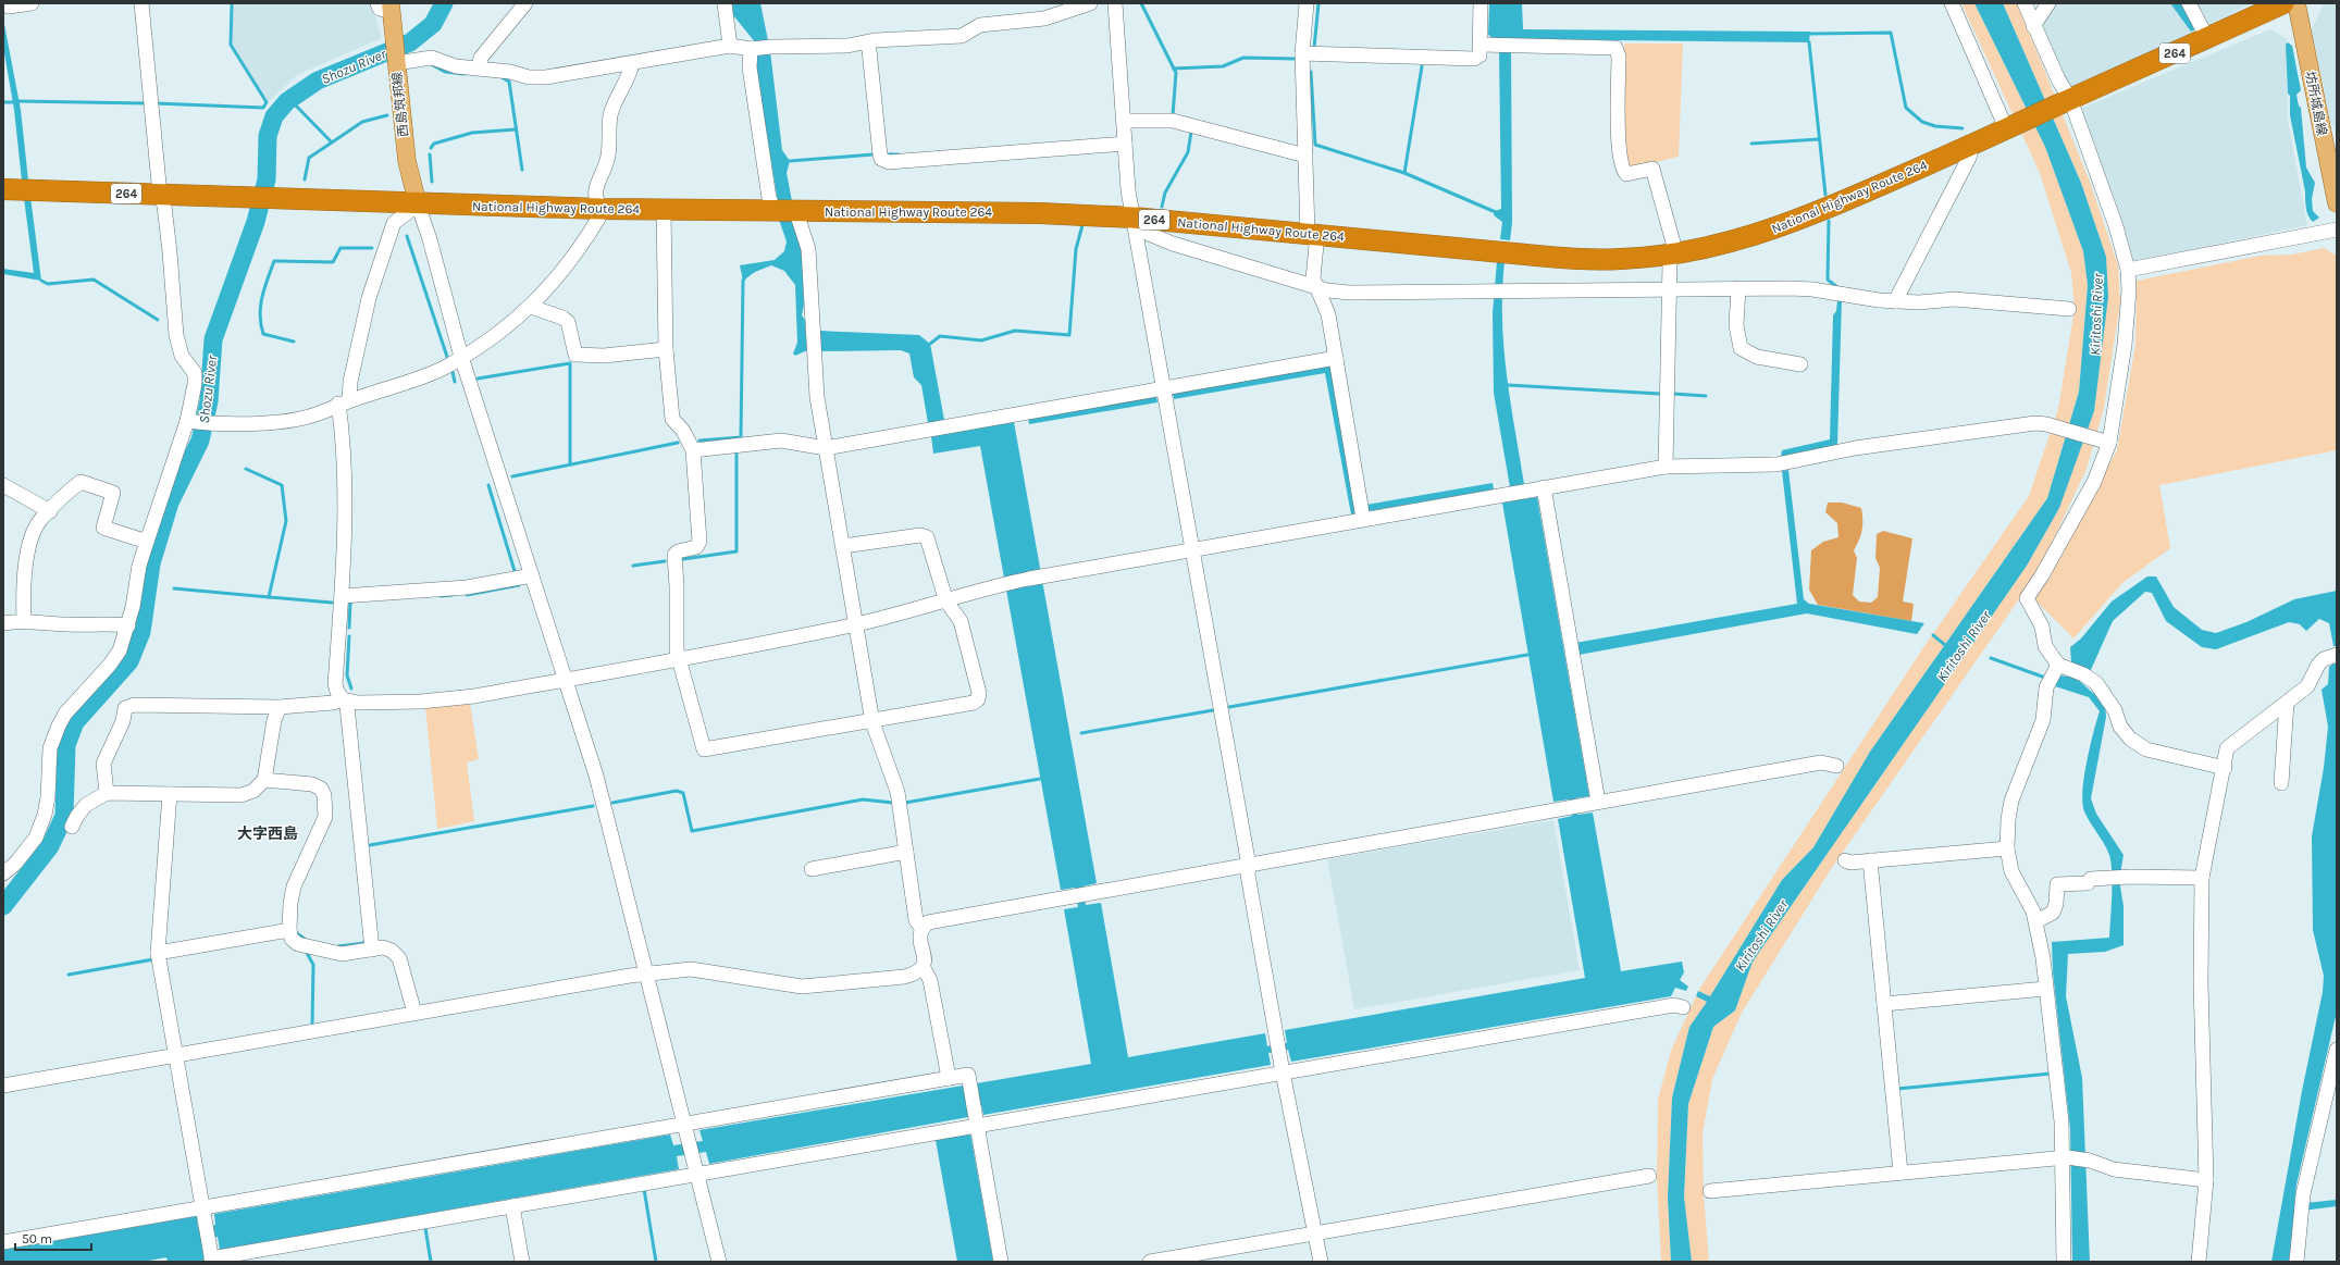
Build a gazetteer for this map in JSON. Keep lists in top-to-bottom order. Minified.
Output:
{"streets":{"highway":["264","National Highway Route 264"],"main road":["坊所城島線","西島筑邦線"]},"crossings":[["西島筑邦線","National Highway Route 264"]],"districts":["大字西島"],"water":["Shozu River","Kiritoshi River"],"scale_bar":"50 m"}
